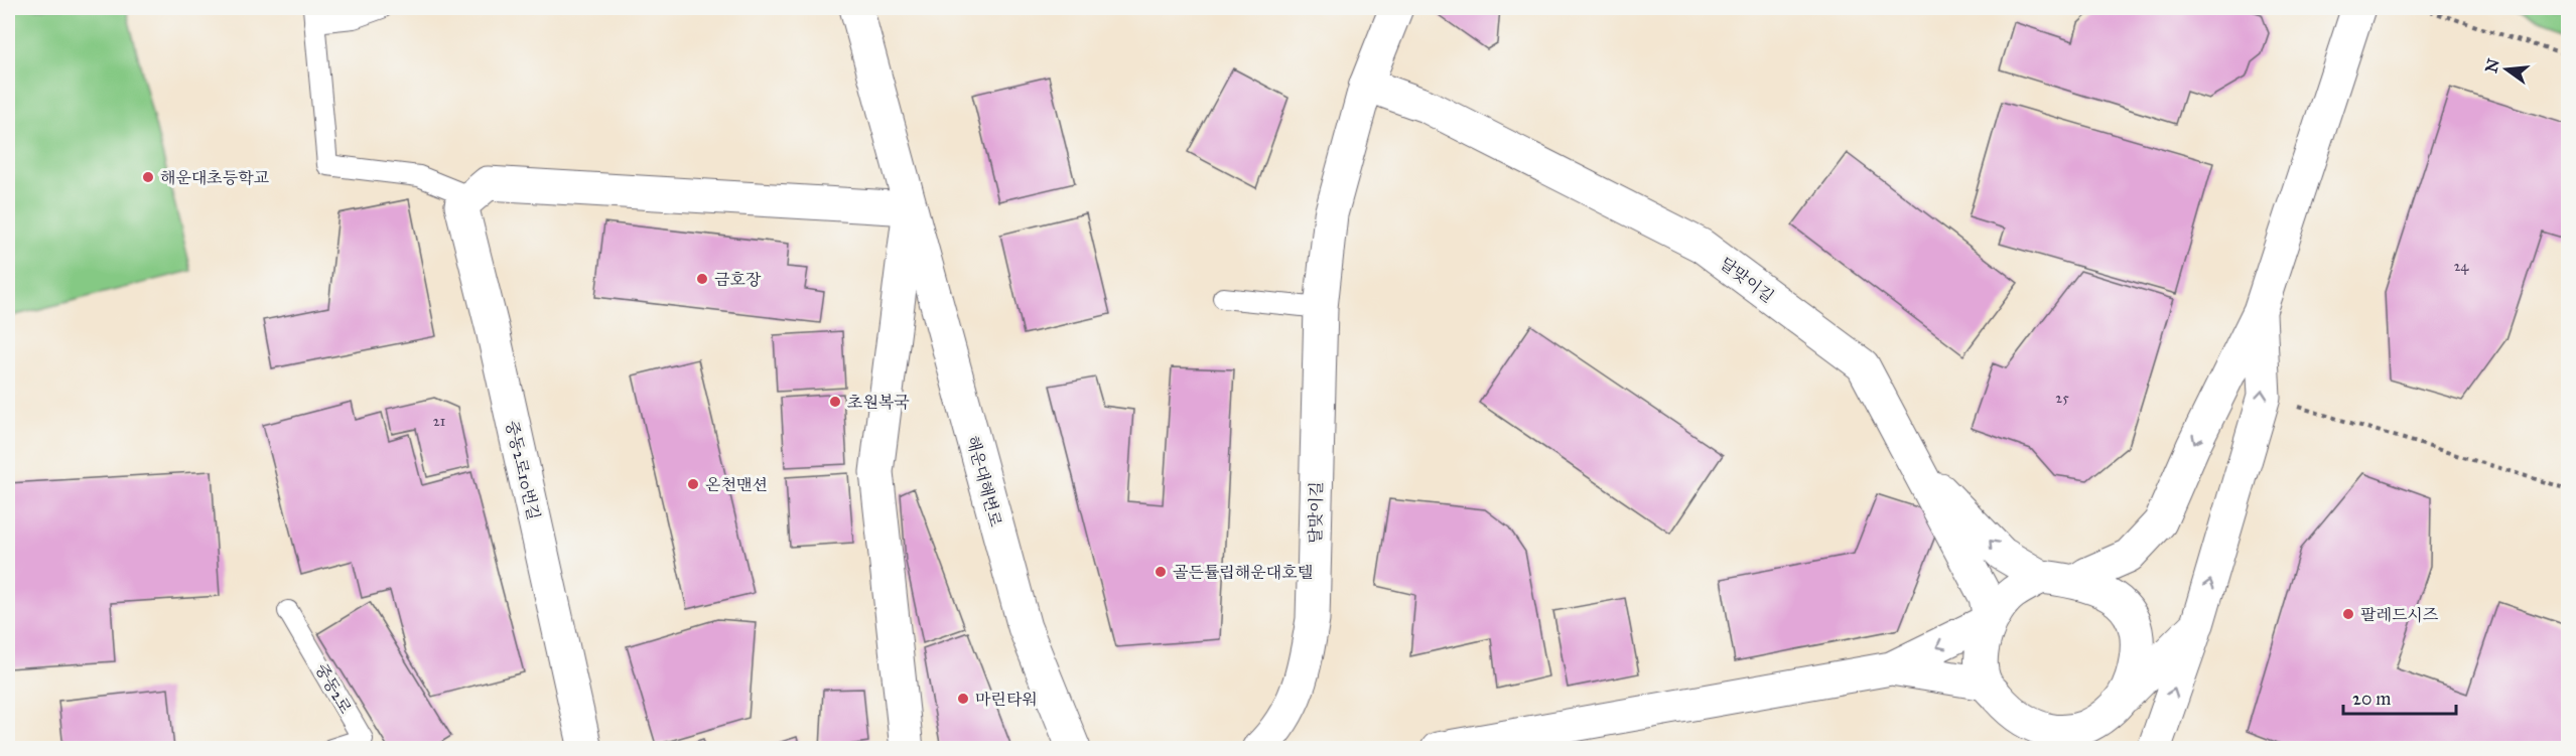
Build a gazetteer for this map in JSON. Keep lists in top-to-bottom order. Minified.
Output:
{"streets":{"street":["달맞이길","중동2로10번길","해운대해변로"],"lane":["중동2로"]},"places":["해운대초등학교","금호장","초원복국","온천맨션","골든튤립해운대호텔","팔레드시즈","마린타워"],"house_numbers":["24","25","21"],"scale_bar":"20 m","north":"left"}
